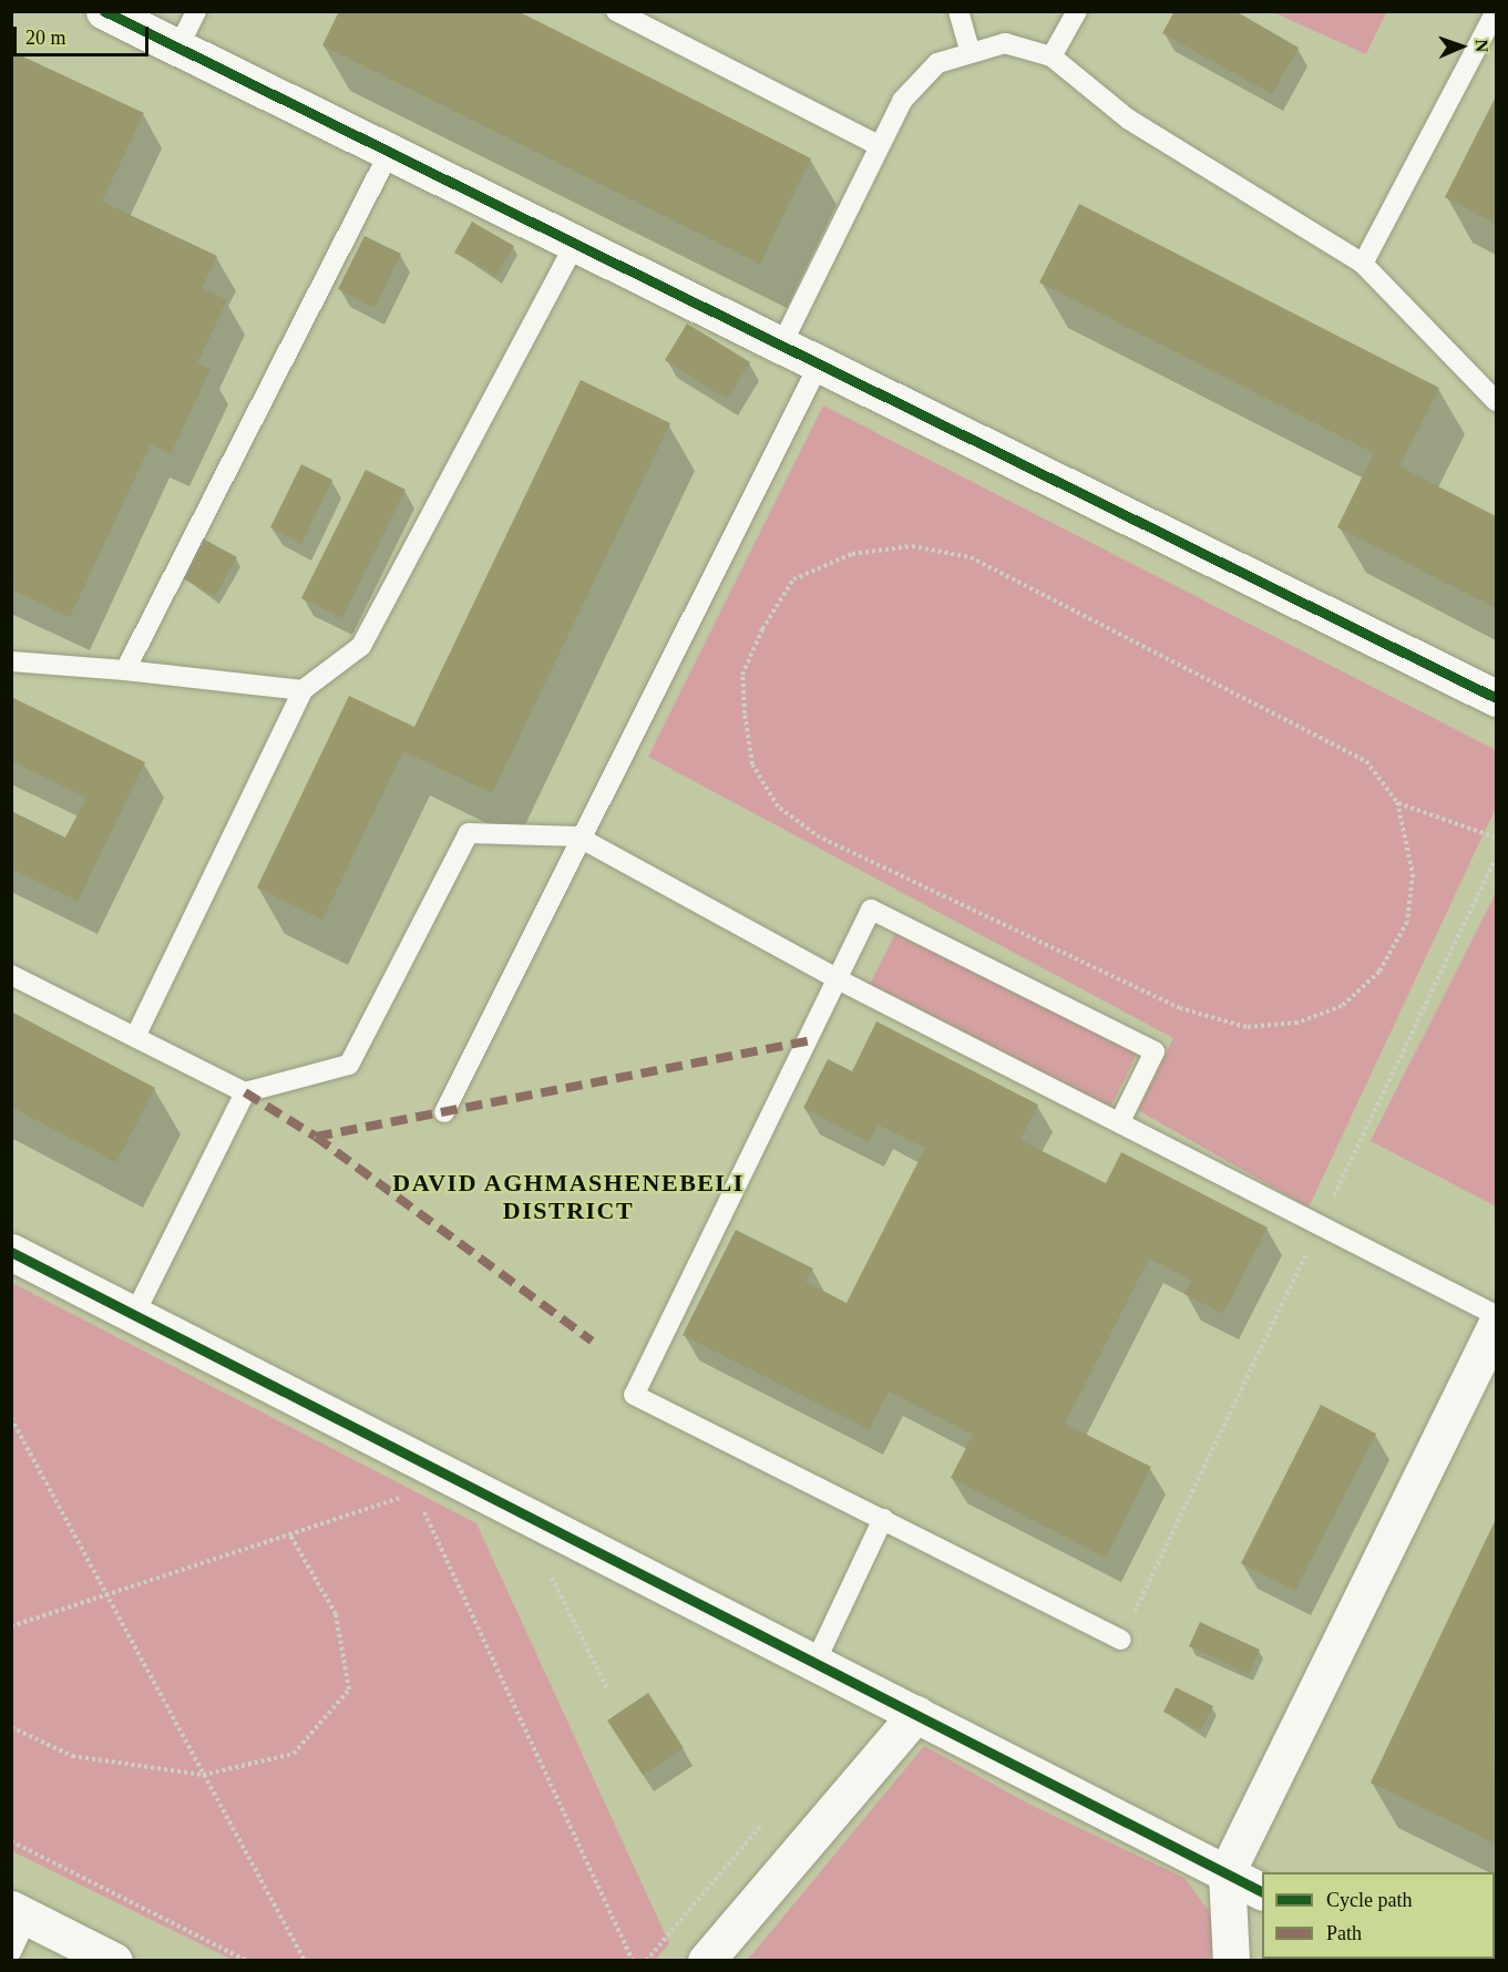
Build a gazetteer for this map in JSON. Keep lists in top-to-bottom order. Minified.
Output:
{"districts":["DAVID AGHMASHENEBELI DISTRICT"],"legend":["Cycle path","Path"],"scale_bar":"20 m","north":"right"}
